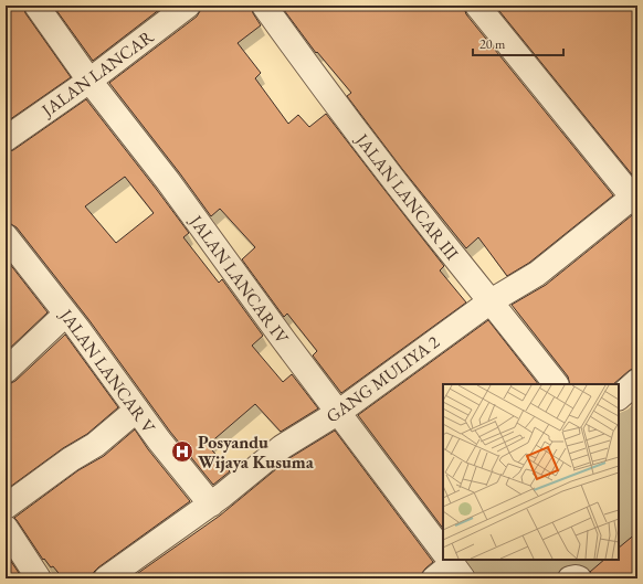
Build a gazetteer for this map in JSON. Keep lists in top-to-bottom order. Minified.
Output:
{"streets":{"street":["JALAN LANCAR","JALAN LANCAR III","JALAN LANCAR IV","JALAN LANCAR V","GANG MULIYA 2"]},"crossings":[["JALAN LANCAR","JALAN LANCAR IV"],["JALAN LANCAR III","GANG MULIYA 2"],["JALAN LANCAR IV","GANG MULIYA 2"],["JALAN LANCAR V","GANG MULIYA 2"]],"places":{"hospital":["Posyandu Wijaya Kusuma"]},"scale_bar":"20 m"}
